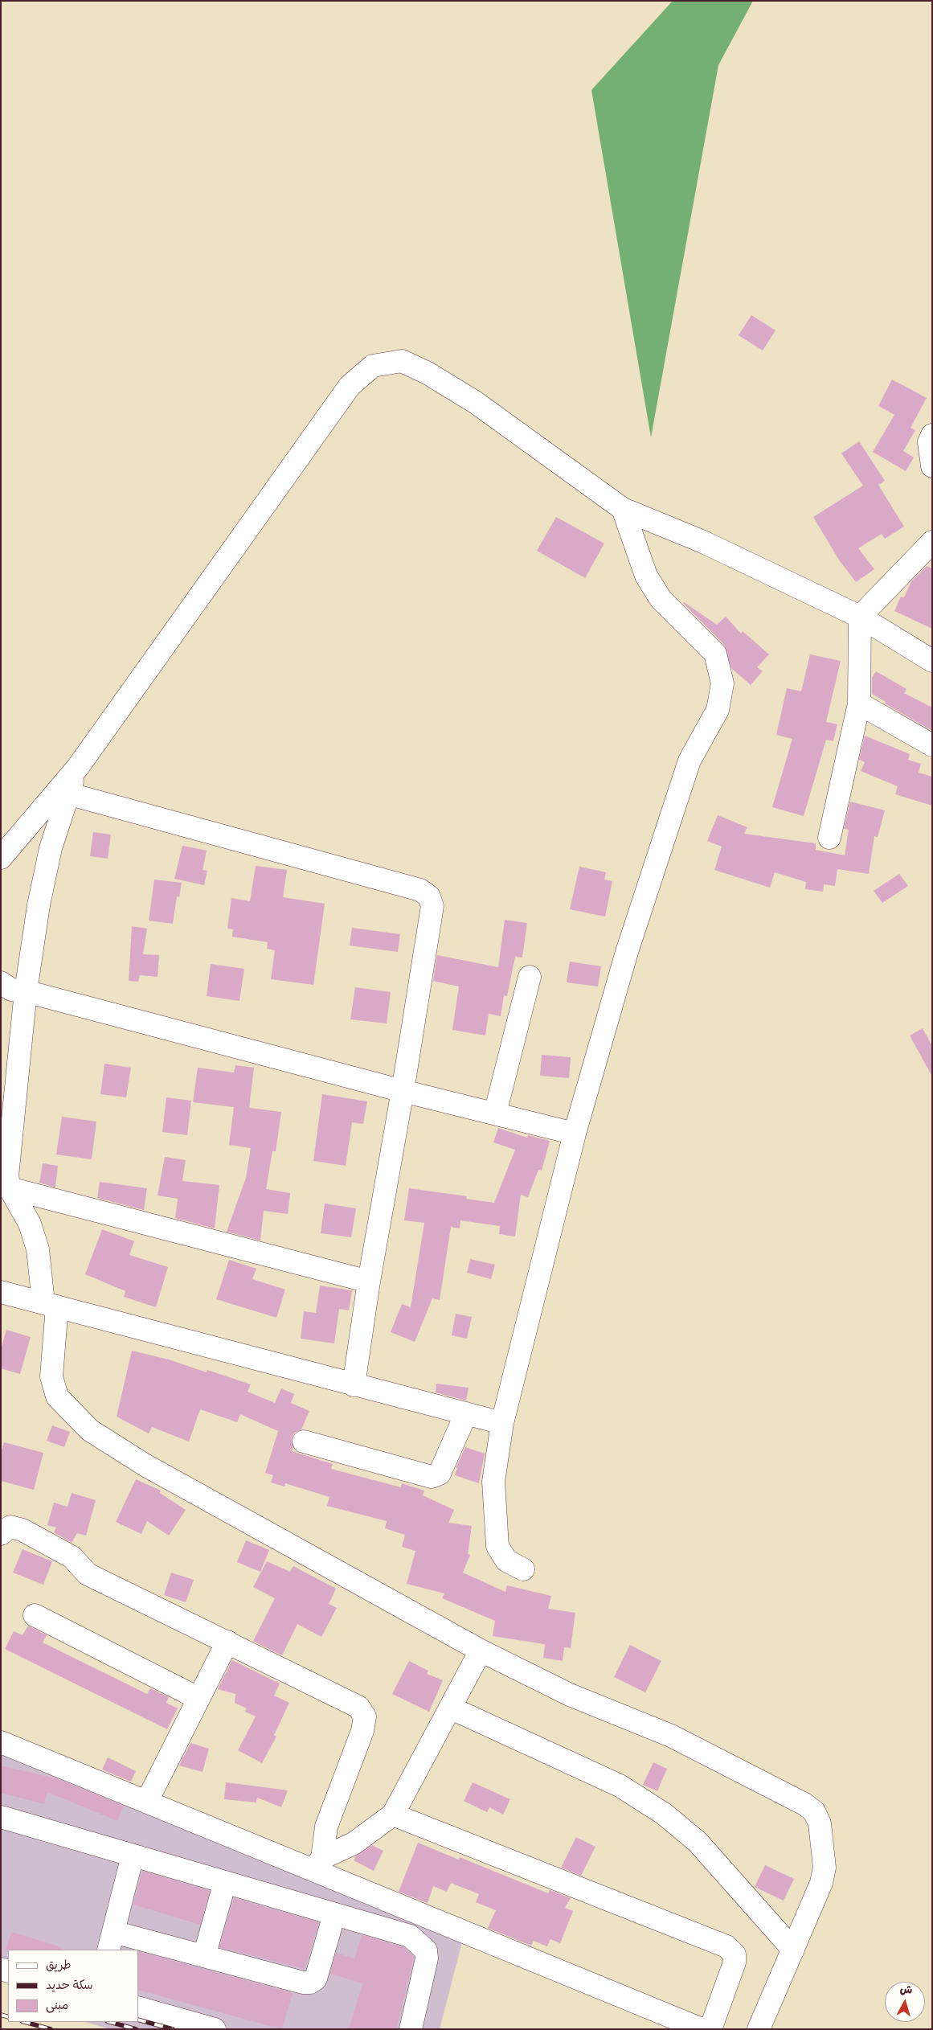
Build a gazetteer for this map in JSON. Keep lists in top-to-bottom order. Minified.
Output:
{"legend":["طريق","سكة حديد","مبنى"],"north":"top"}
